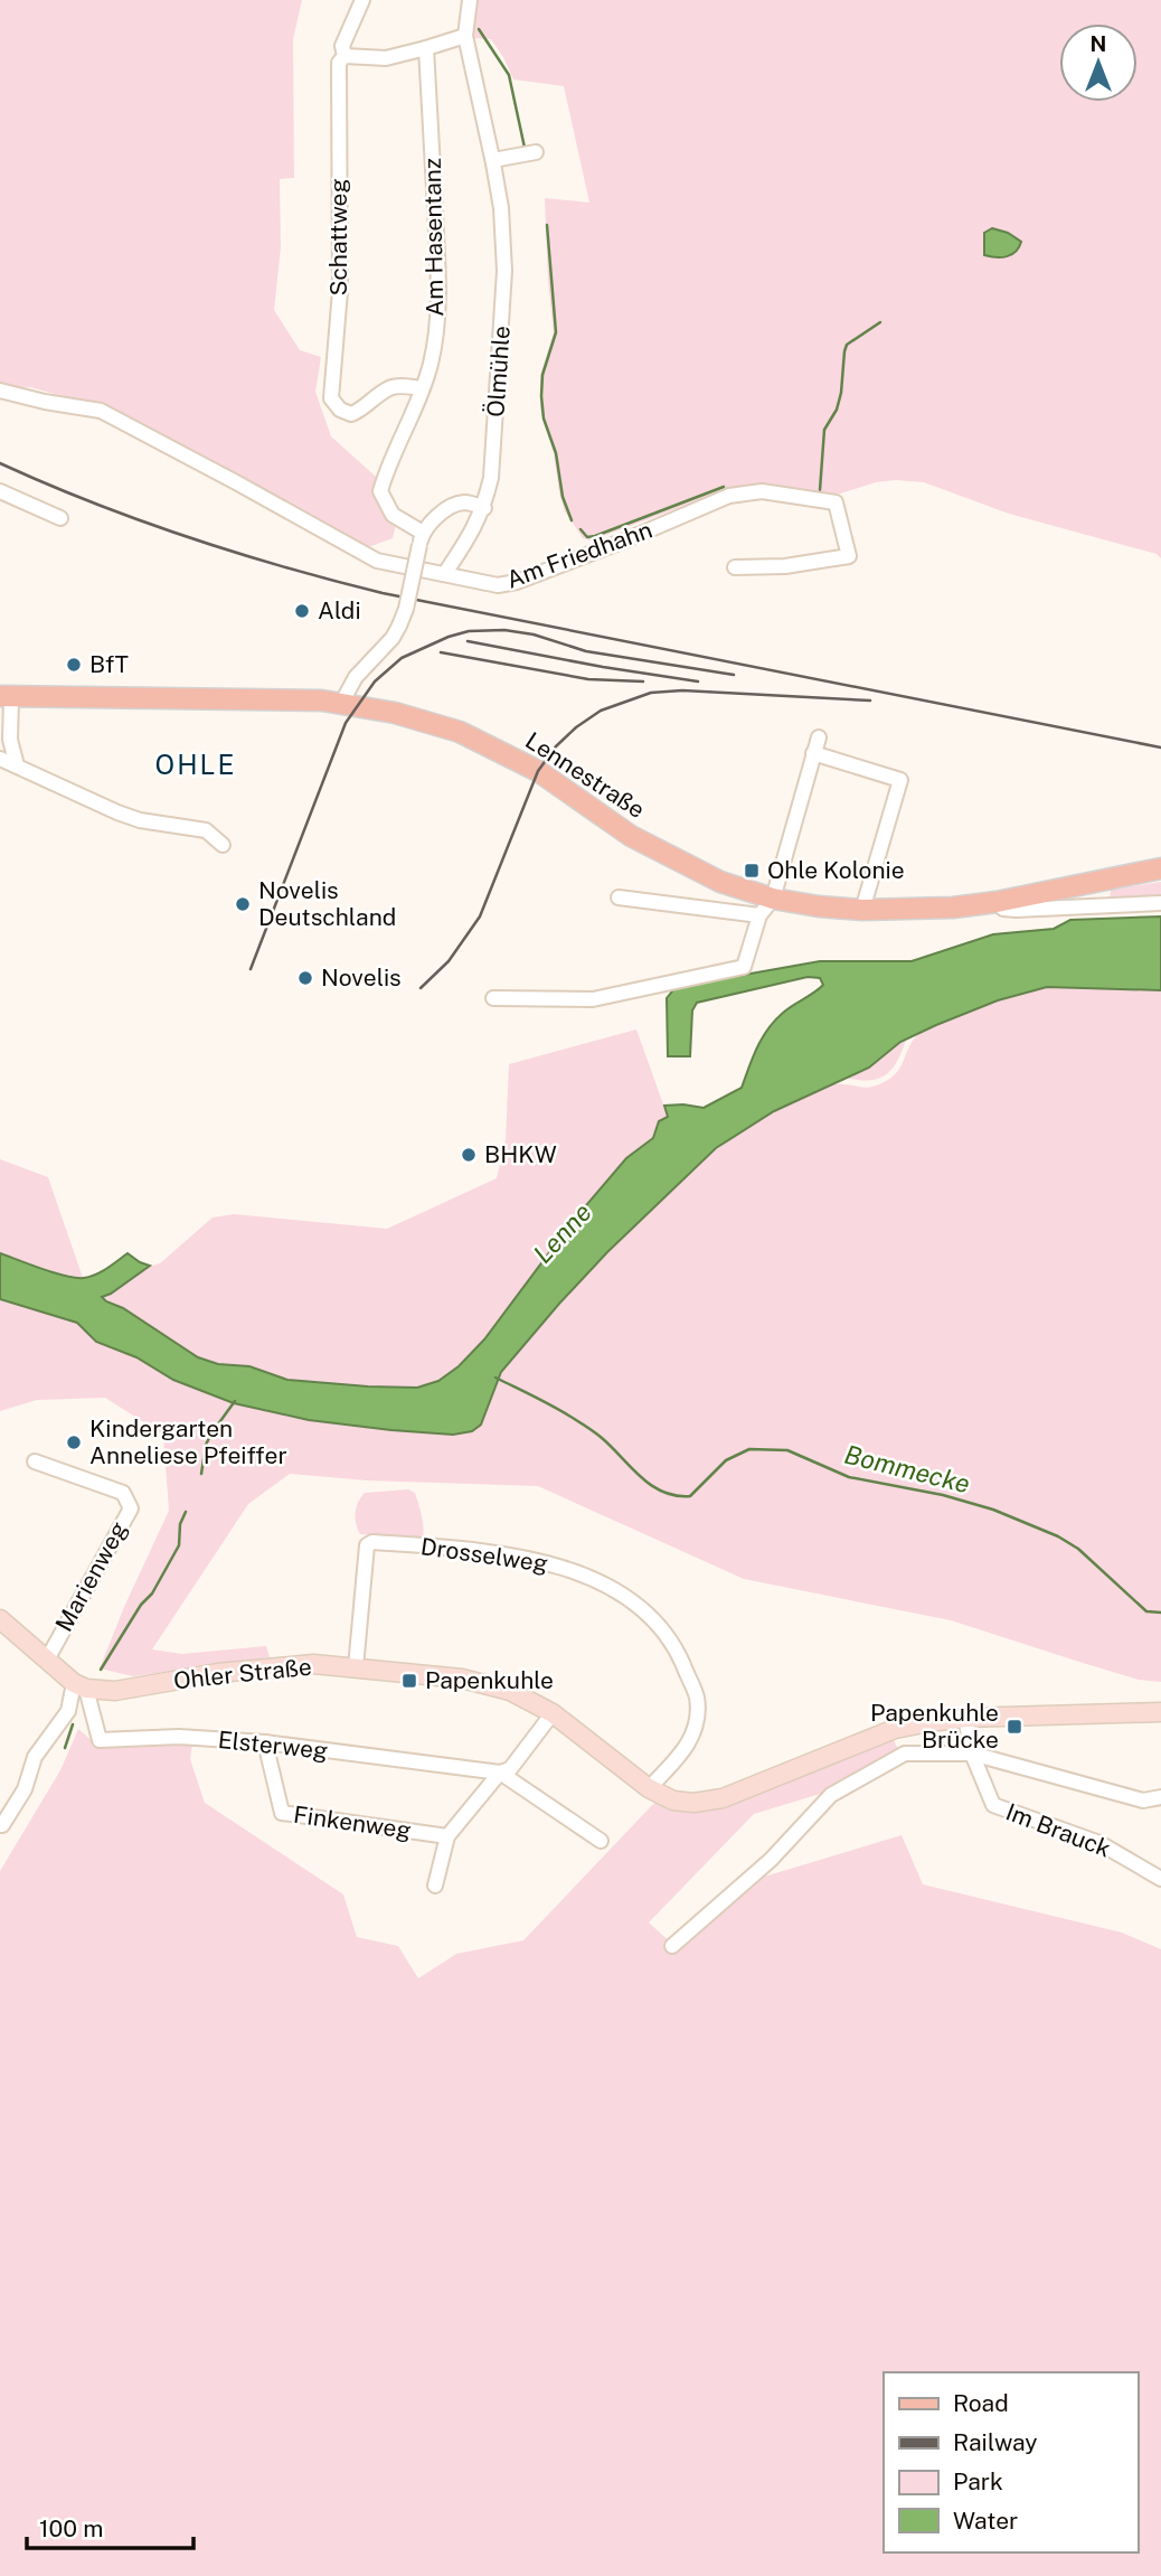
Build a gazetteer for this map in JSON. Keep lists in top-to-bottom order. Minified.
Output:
{"streets":{"main road":["Lennestraße"],"street":["Schattweg","Am Hasentanz","Ölmühle","Am Friedhahn","Drosselweg","Marienweg","Ohler Straße","Elsterweg","Finkenweg","Im Brauck"]},"crossings":[["Schattweg","Am Hasentanz"],["Ölmühle","Am Friedhahn"],["Drosselweg","Ohler Straße"],["Ohler Straße","Elsterweg"],["Ohler Straße","Im Brauck"],["Elsterweg","Finkenweg"]],"districts":["OHLE"],"water":["Lenne","Bommecke"],"places":{"other":["Aldi","BfT","Novelis Deutschland","Novelis","BHKW","Kindergarten Anneliese Pfeiffer"],"transit":["Ohle Kolonie","Papenkuhle","Papenkuhle Brücke"]},"legend":["Road","Railway","Park","Water"],"scale_bar":"100 m","north":"top"}
